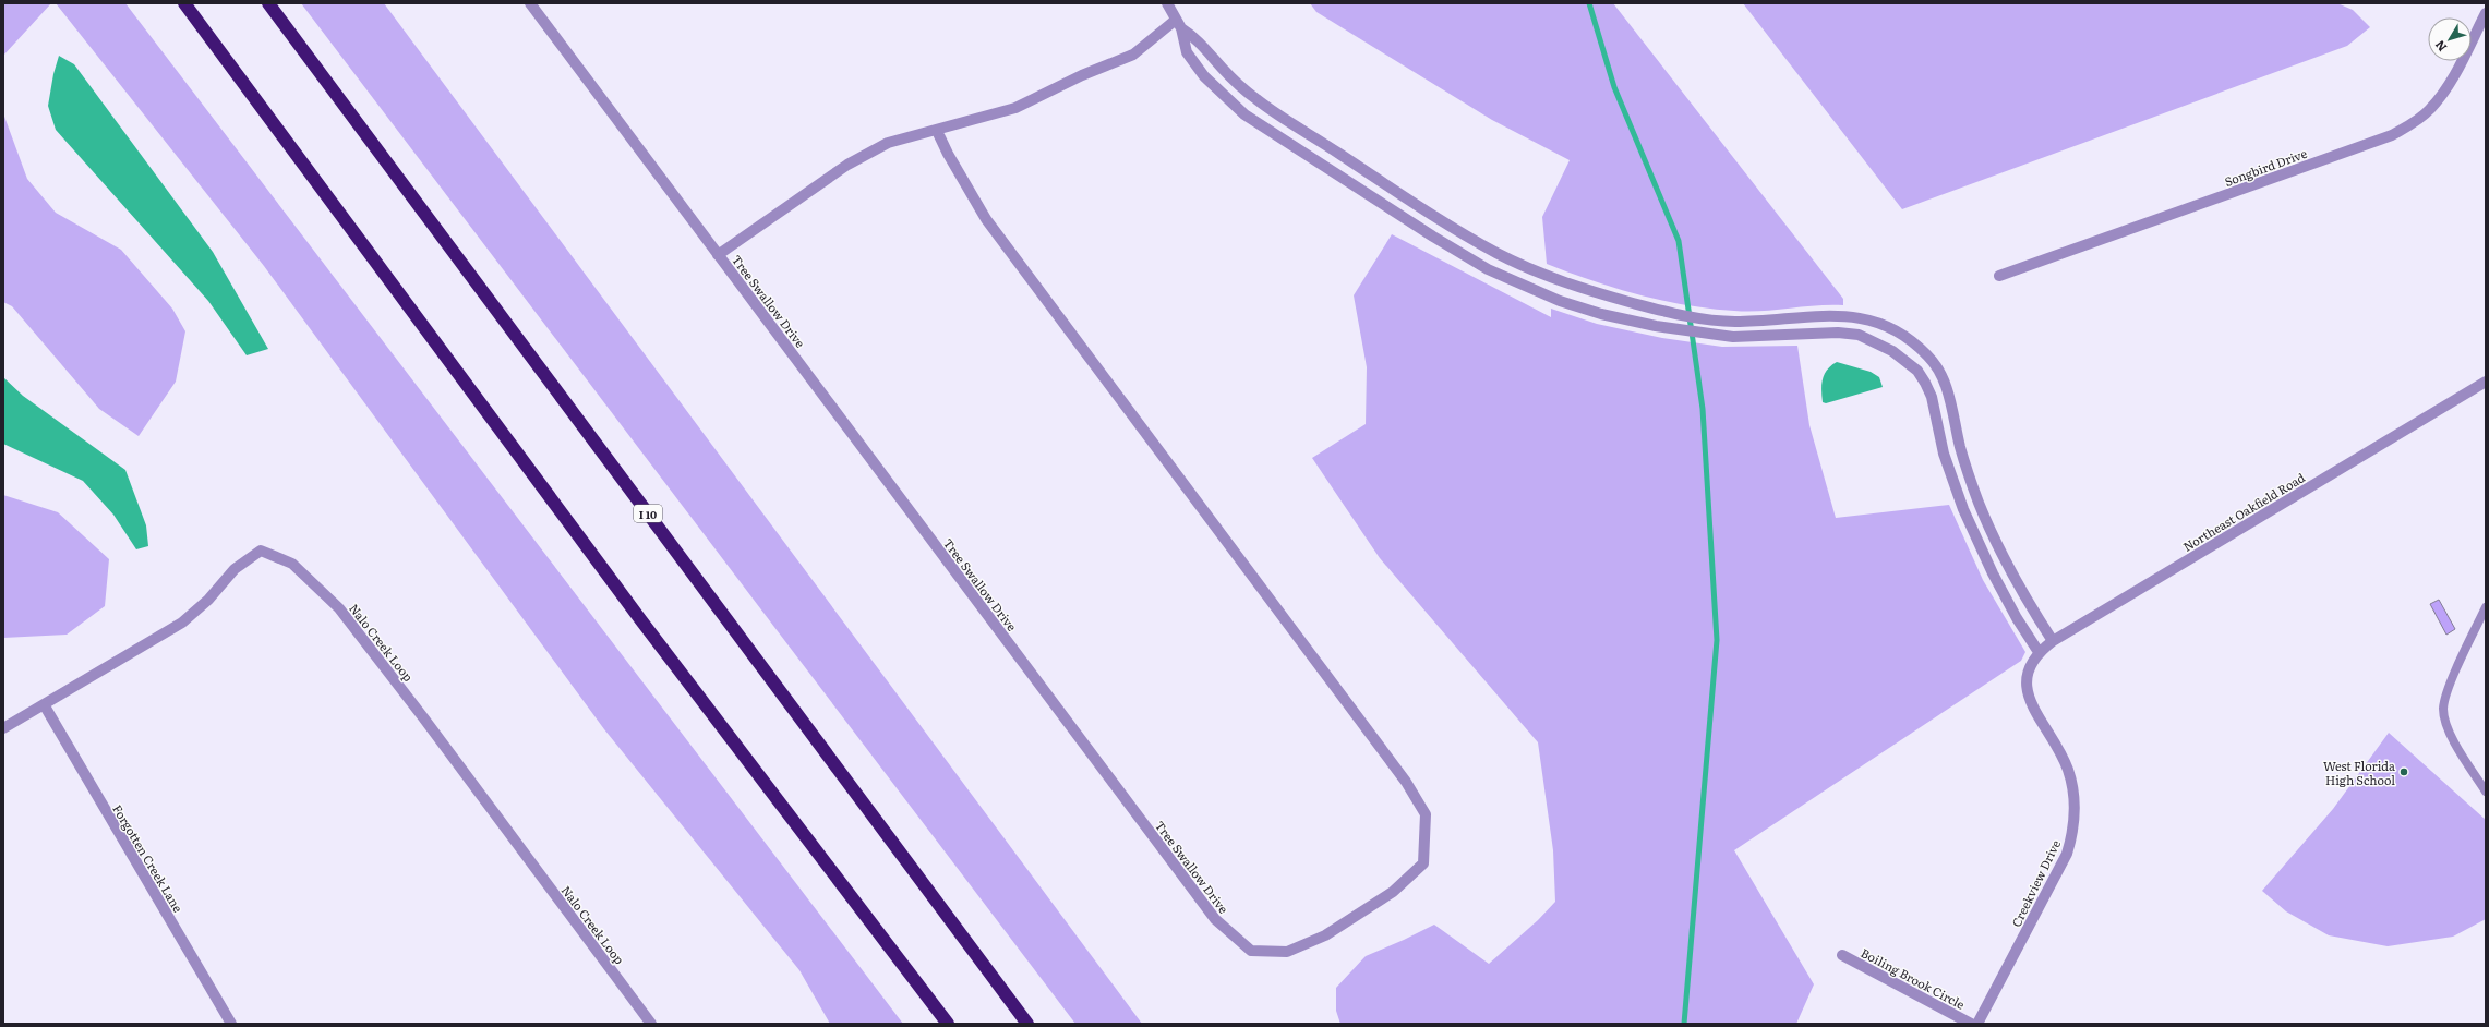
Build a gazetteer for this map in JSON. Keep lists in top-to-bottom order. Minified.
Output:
{"streets":{"highway":["I 10"],"street":["Songbird Drive","Tree Swallow Drive","Northeast Oakfield Road","Nalo Creek Loop","Forgotten Creek Lane","Creekview Drive","Boiling Brook Circle"]},"crossings":[["Northeast Oakfield Road","Creekview Drive"],["Nalo Creek Loop","Forgotten Creek Lane"]],"places":["West Florida High School"],"north":"bottom left"}
